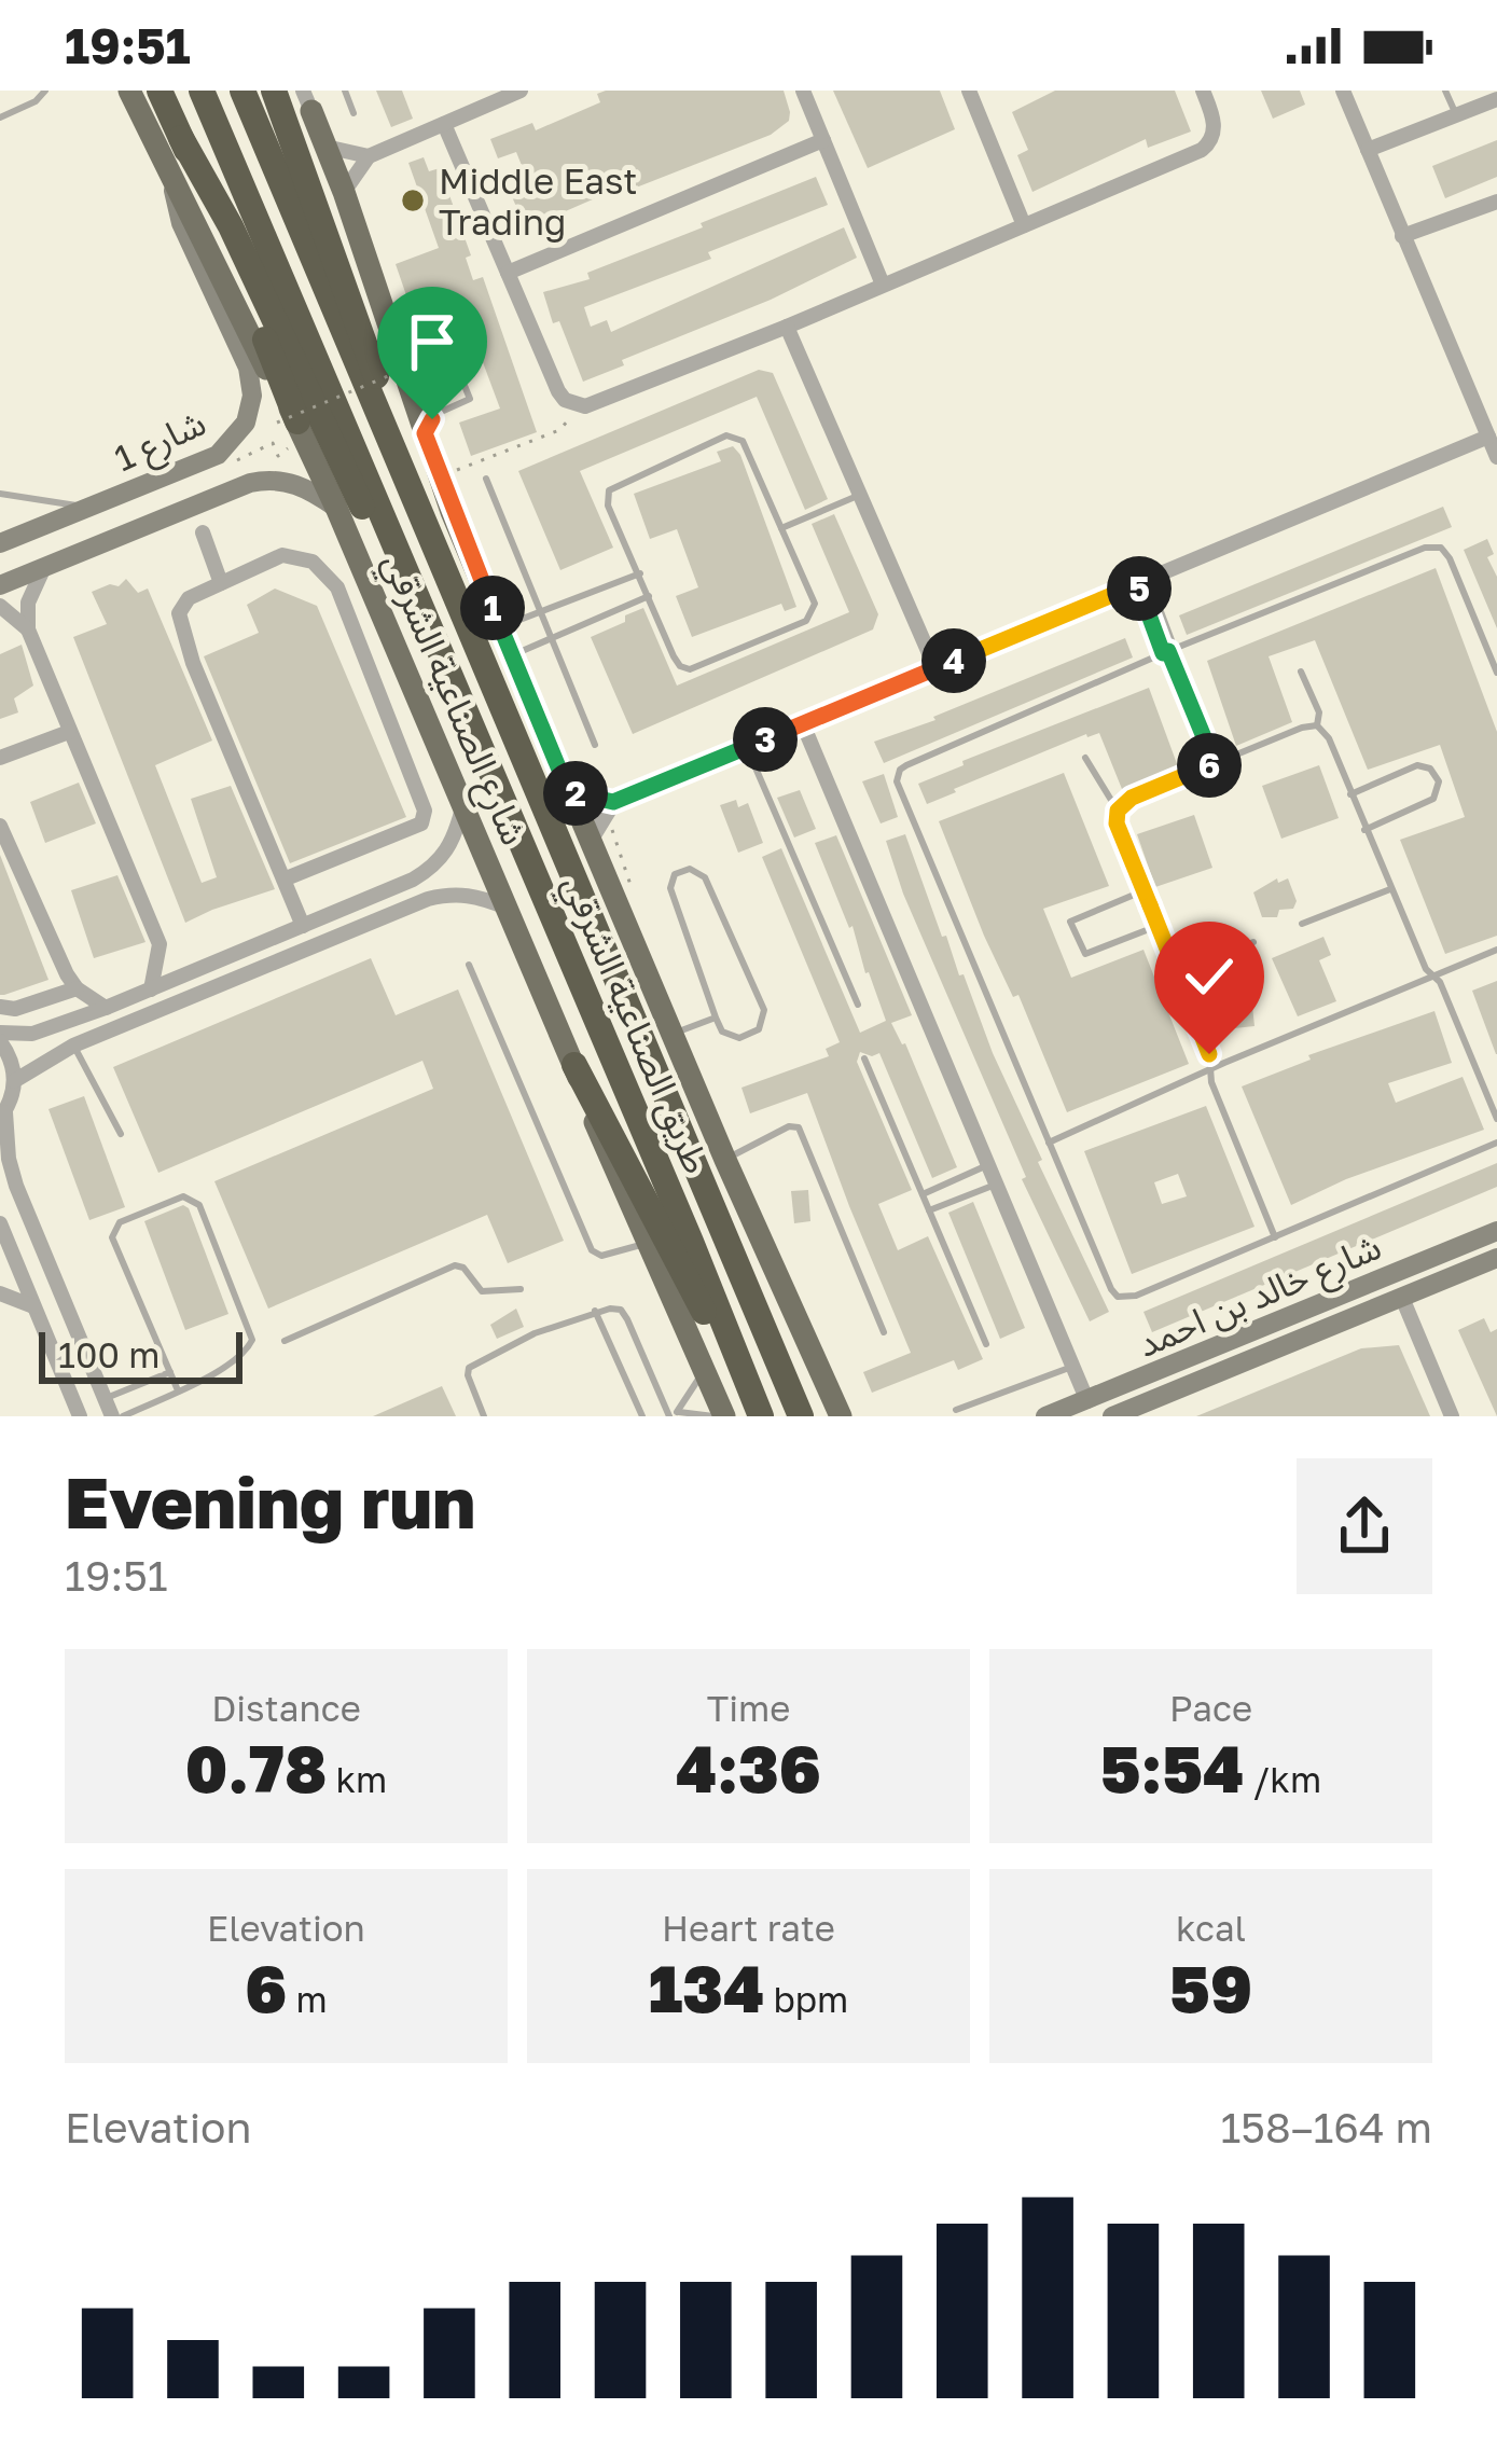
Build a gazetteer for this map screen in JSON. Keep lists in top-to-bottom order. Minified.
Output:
{"streets":{"highway":["طريق الصناعية الشرقي"],"main road":["شارع الصناعية الشرقي"],"street":["شارع 1","شارع خالد بن احمد"]},"crossings":[["شارع 1","شارع الصناعية الشرقي"]],"places":["Middle East Trading"],"scale_bar":"100 m","page":{"status":"19:51","pins":["5","1","4","3","6","2"],"scale":"100 m","heading":["Evening run","19:51"],"stats":[["Distance","0.78 km"],["Time","4:36"],["Pace","5:54 /km"],["Elevation","6 m"],["Heart rate","134 bpm"],["kcal","59"]],"chart":["Elevation","158–164 m"]}}
